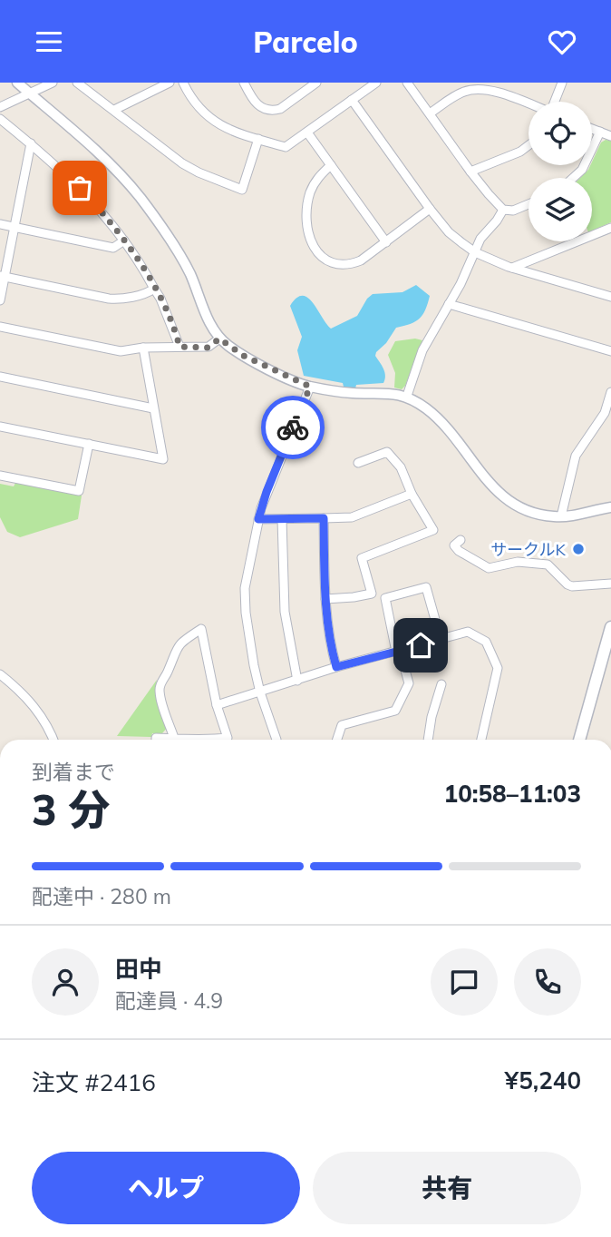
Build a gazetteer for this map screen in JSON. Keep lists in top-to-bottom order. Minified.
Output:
{"places":["サークルK"],"page":{"header":"Parcelo","heading":["3 分","到着まで","10:58–11:03"],"panel":["田中","配達員 · 4.9","注文 #2416","¥5,240"],"bar":"配達中 · 280 m","buttons":["ヘルプ","共有"]}}
